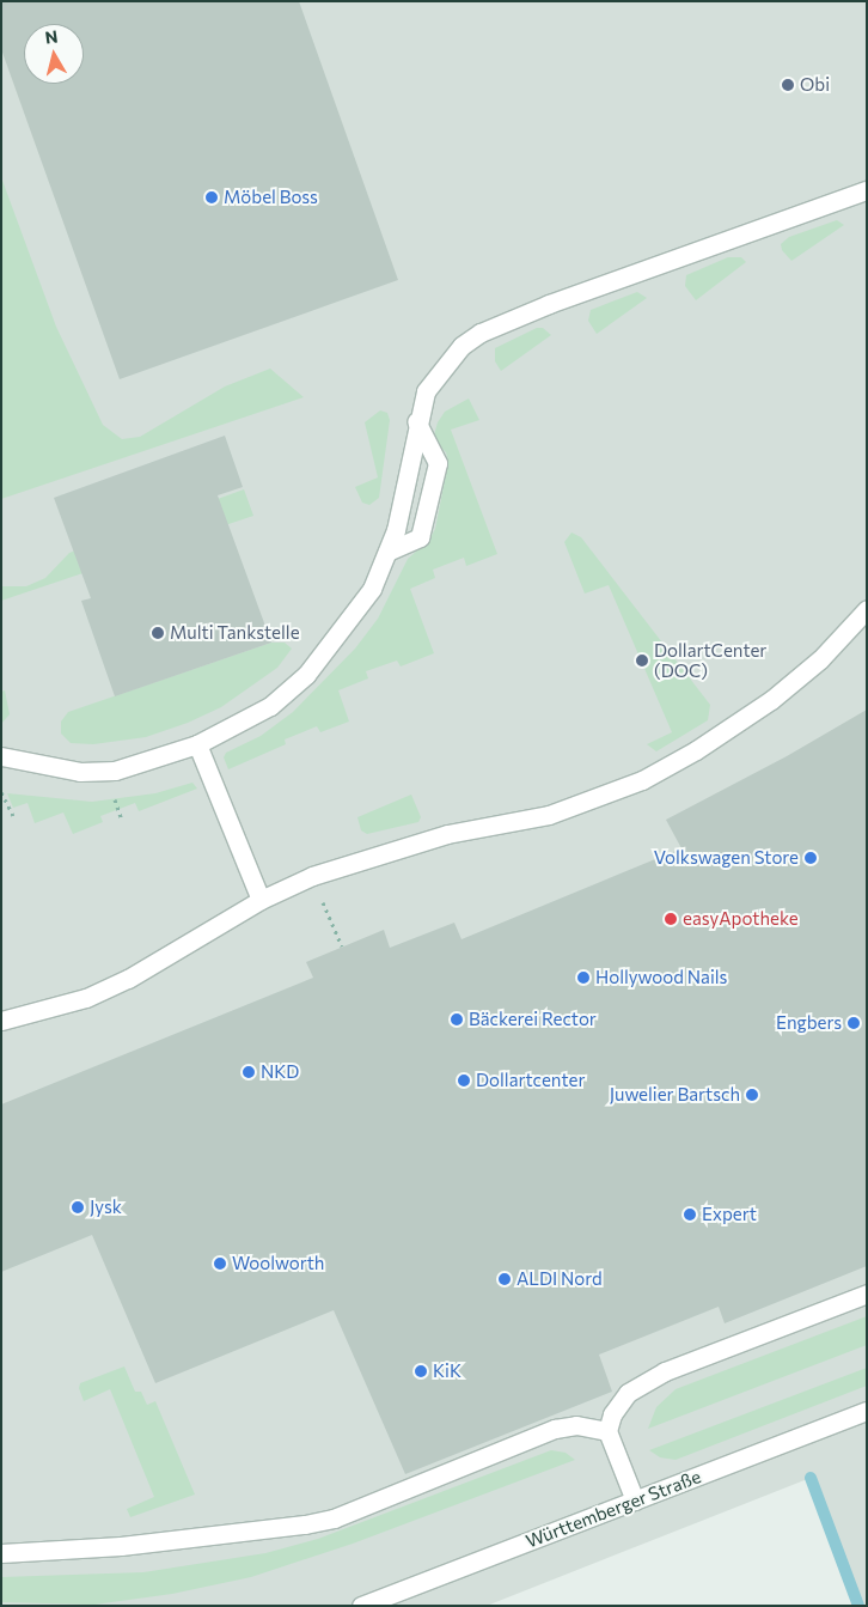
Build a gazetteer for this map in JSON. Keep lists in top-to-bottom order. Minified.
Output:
{"streets":{"street":["Württemberger Straße"]},"places":["Obi","Möbel Boss","Multi Tankstelle","DollartCenter (DOC)","Volkswagen Store","easyApotheke","Hollywood Nails","Bäckerei Rector","Engbers","NKD","Dollartcenter","Juwelier Bartsch","Jysk","Expert","Woolworth","ALDI Nord","KiK"],"north":"top"}
